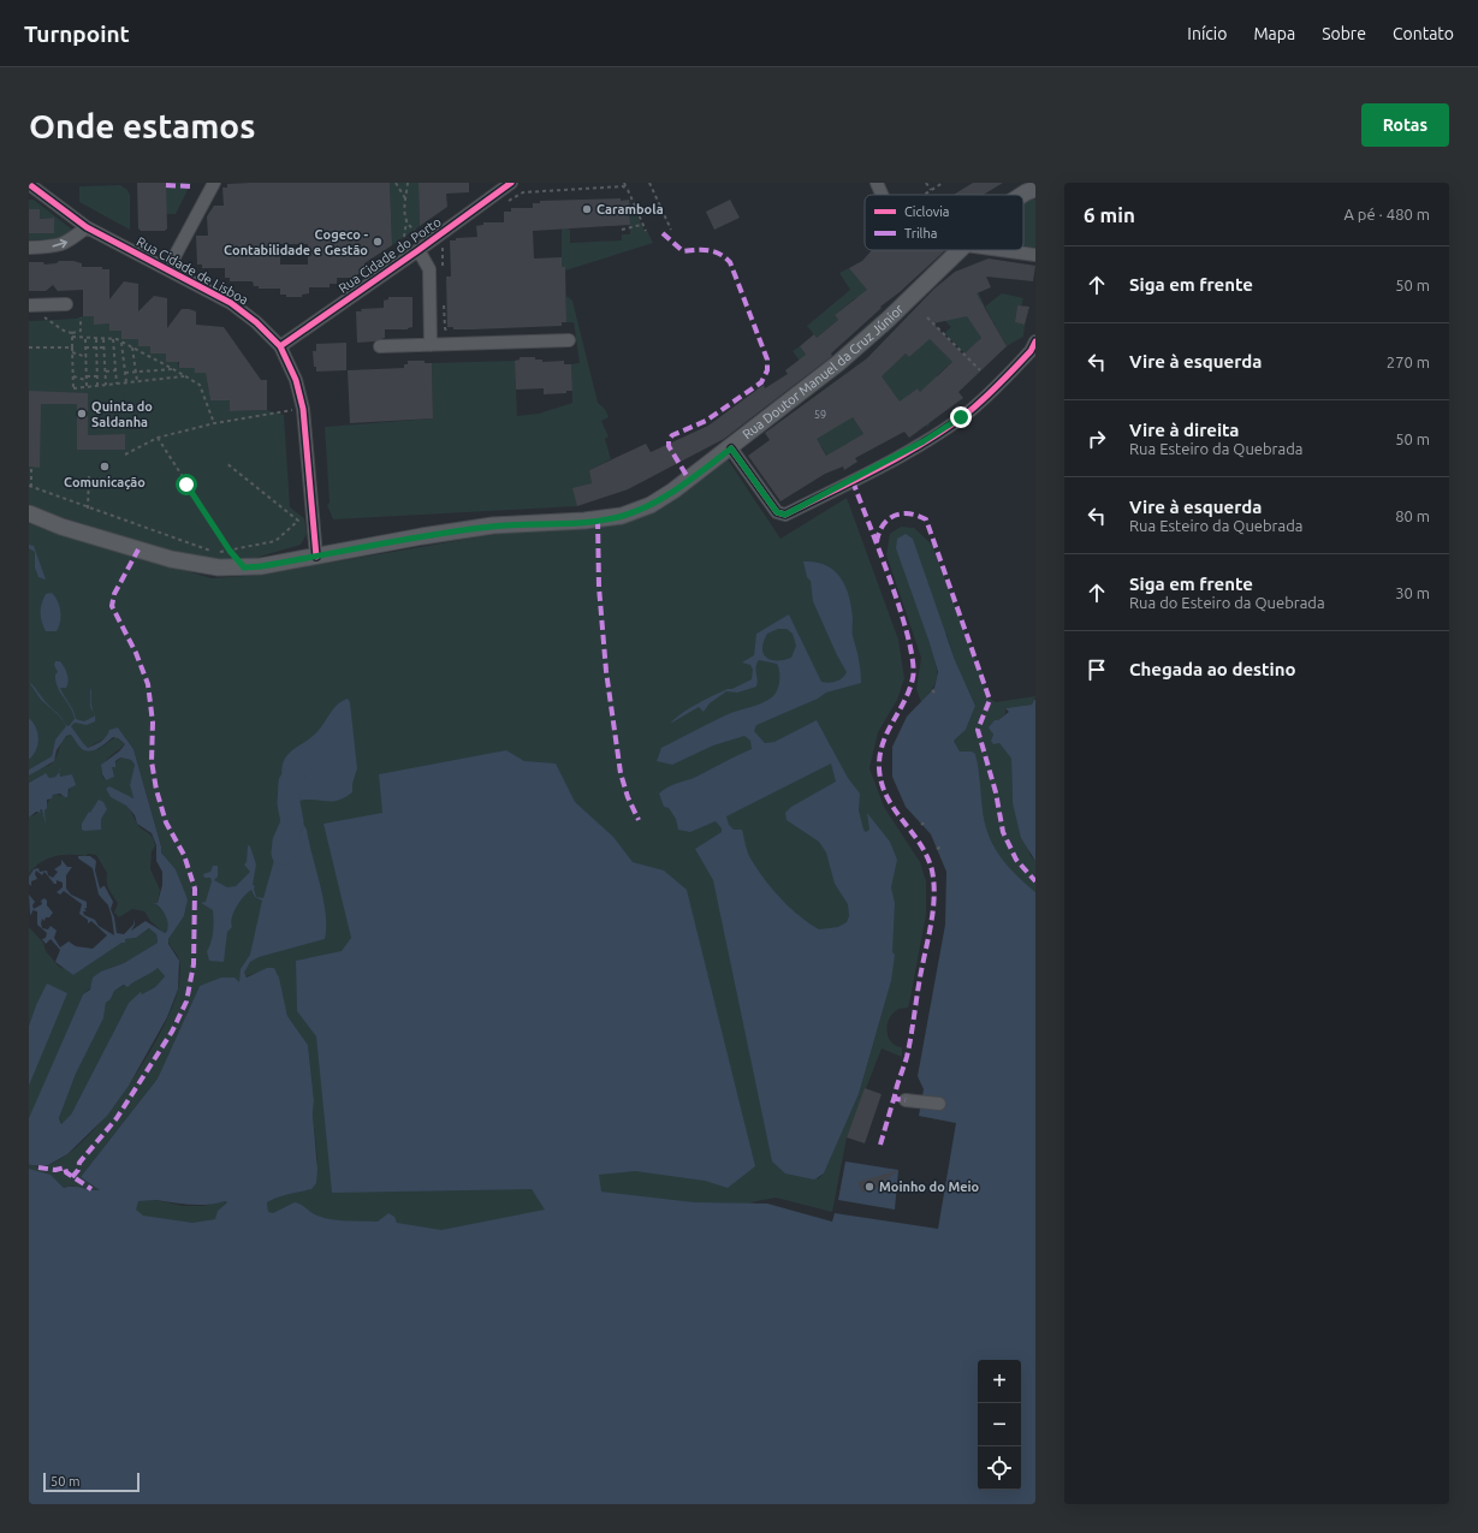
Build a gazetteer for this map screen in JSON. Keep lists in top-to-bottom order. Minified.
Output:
{"streets":{"main road":["Rua Doutor Manuel da Cruz Júnior"],"street":["Rua Cidade do Porto","Rua Cidade de Lisboa"]},"crossings":[["Rua Cidade do Porto","Rua Cidade de Lisboa"],["Rua Cidade de Lisboa","Rua Doutor Manuel da Cruz Júnior"]],"places":["Carambola","Cogeco - Contabilidade e Gestão","Quinta do Saldanha","Comunicação","Moinho do Meio"],"house_numbers":["59"],"legend":["Ciclovia","Trilha"],"scale_bar":"50 m","page":{"header":"Turnpoint","nav":["Início","Mapa","Sobre","Contato"],"buttons":"Rotas","title":"Onde estamos","heading":["6 min","A pé · 480 m"],"list":[["Siga em frente","50 m"],["Vire à esquerda","270 m"],["Vire à direita","Rua Esteiro da Quebrada","50 m"],["Vire à esquerda","Rua Esteiro da Quebrada","80 m"],["Siga em frente","Rua do Esteiro da Quebrada","30 m"],"Chegada ao destino"],"map_buttons":["+","−"],"scale":"50 m"}}
